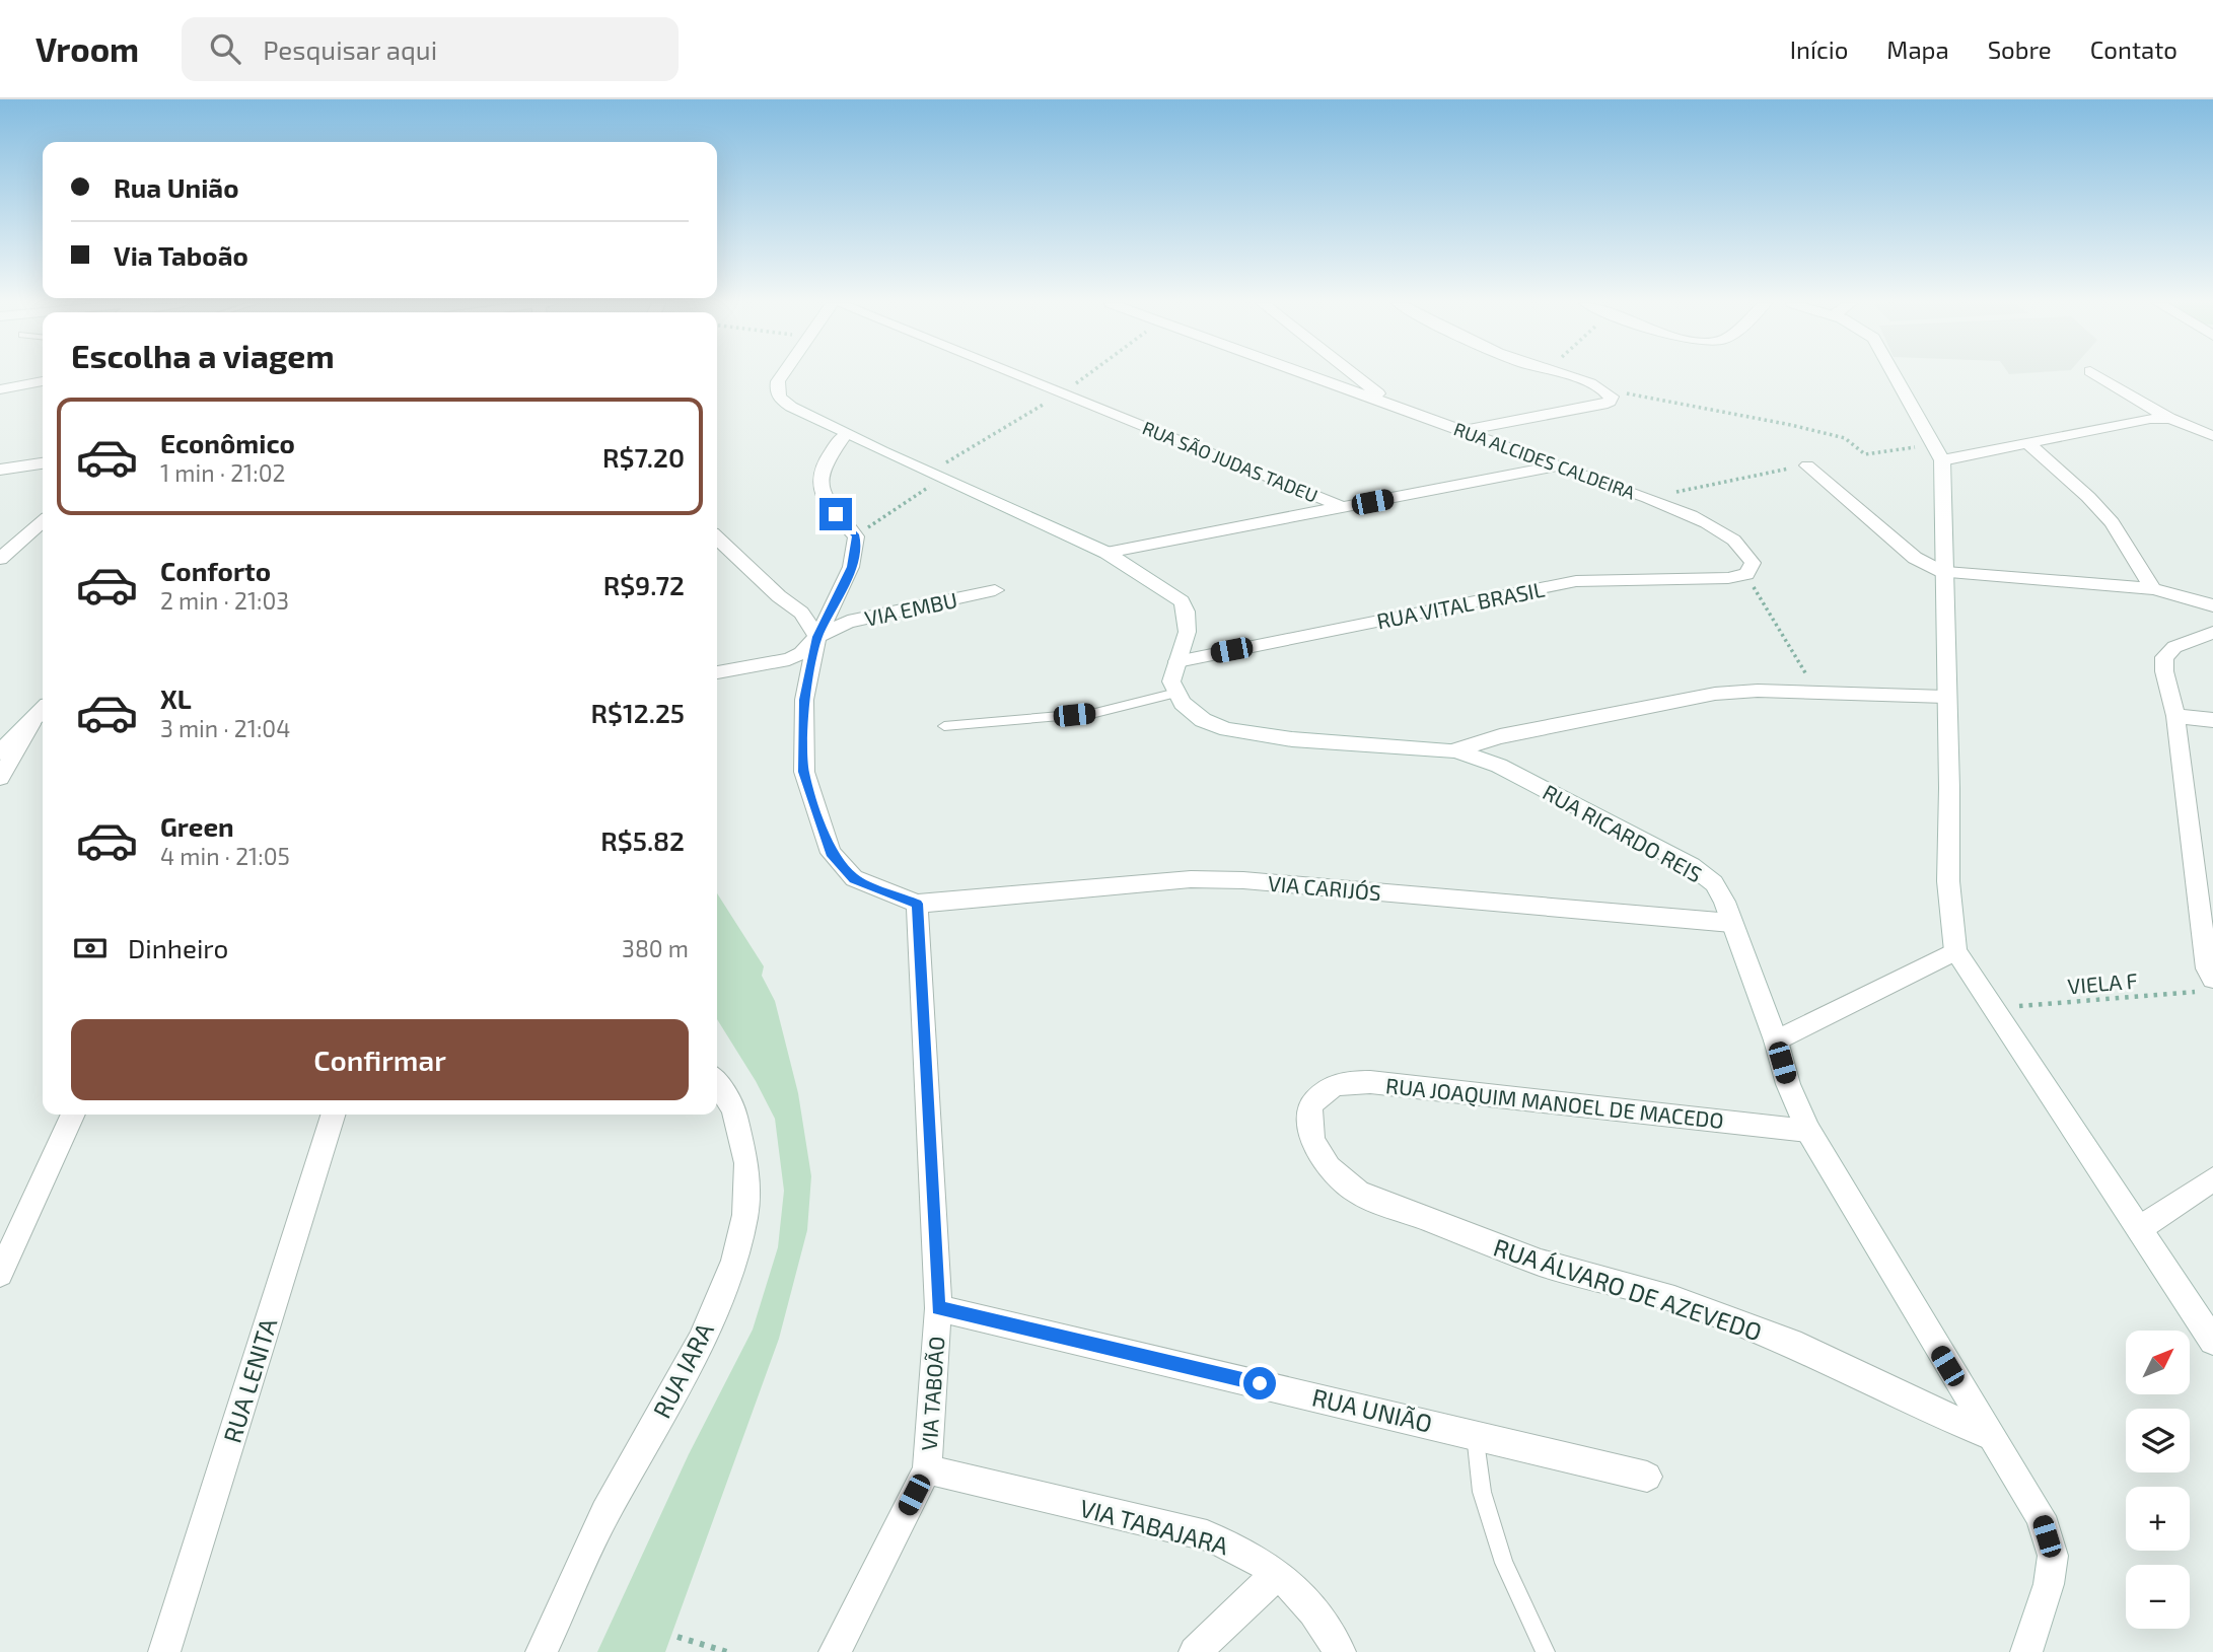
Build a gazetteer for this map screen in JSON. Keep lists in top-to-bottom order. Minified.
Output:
{"streets":{"street":["RUA ALCIDES CALDEIRA","RUA SÃO JUDAS TADEU","RUA VITAL BRASIL","VIA EMBU","RUA RICARDO REIS","VIA CARIJÓS","RUA JOAQUIM MANOEL DE MACEDO","RUA ÁLVARO DE AZEVEDO","RUA IARA","RUA LENITA","VIA TABOÃO","RUA UNIÃO","VIA TABAJARA"],"path":["VIELA F"]},"crossings":[["RUA ALCIDES CALDEIRA","RUA VITAL BRASIL"],["RUA RICARDO REIS","VIA CARIJÓS"],["RUA RICARDO REIS","RUA JOAQUIM MANOEL DE MACEDO"],["RUA RICARDO REIS","RUA ÁLVARO DE AZEVEDO"],["VIA CARIJÓS","VIA TABOÃO"],["RUA JOAQUIM MANOEL DE MACEDO","RUA ÁLVARO DE AZEVEDO"],["VIA TABOÃO","RUA UNIÃO"],["VIA TABOÃO","VIA TABAJARA"]],"north":"top right","page":{"header":"Vroom","search":"Pesquisar aqui","nav":["Início","Mapa","Sobre","Contato"],"banner":["Rua União","Via Taboão"],"heading":"Escolha a viagem","list":[{"name":"Econômico","note":"1 min · 21:02","value":"R$7.20"},{"name":"Conforto","note":"2 min · 21:03","value":"R$9.72"},{"name":"XL","note":"3 min · 21:04","value":"R$12.25"},{"name":"Green","note":"4 min · 21:05","value":"R$5.82"}],"pay":["Dinheiro","380 m"],"buttons":"Confirmar","map_buttons":["+","−"]}}
